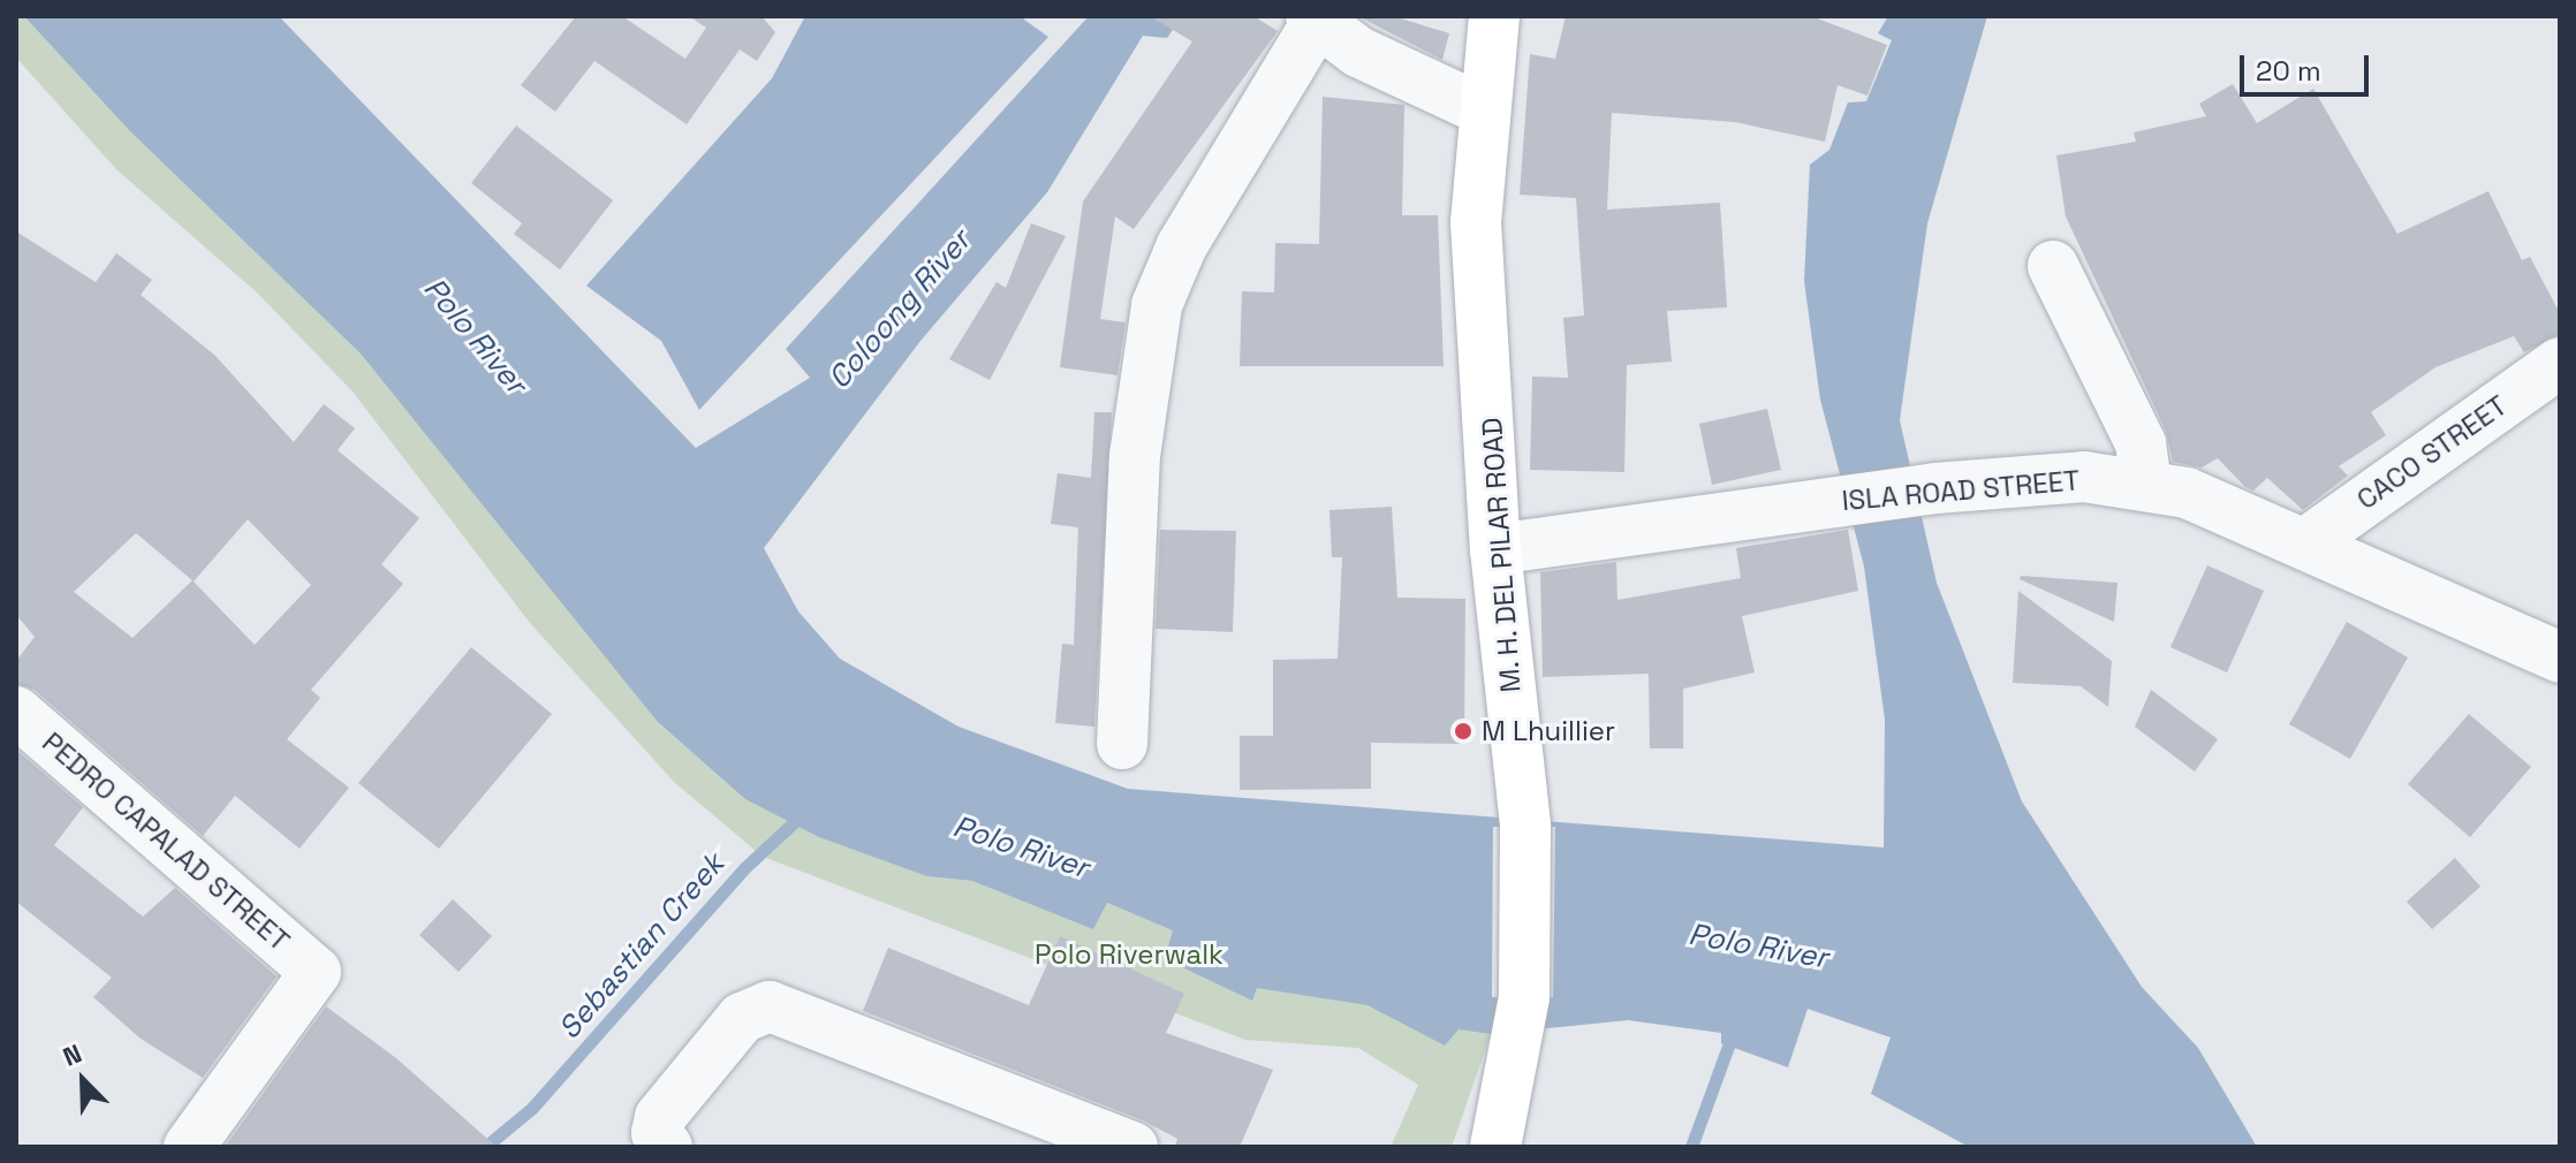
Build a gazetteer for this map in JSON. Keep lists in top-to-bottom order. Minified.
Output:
{"streets":{"main road":["M. H. DEL PILAR ROAD"],"street":["CACO STREET","ISLA ROAD STREET","PEDRO CAPALAD STREET"]},"crossings":[["CACO STREET","ISLA ROAD STREET"],["ISLA ROAD STREET","M. H. DEL PILAR ROAD"]],"water":["Coloong River","Polo River","Sebastian Creek"],"parks":["Polo Riverwalk"],"places":["M Lhuillier"],"scale_bar":"20 m","north":"top left"}
